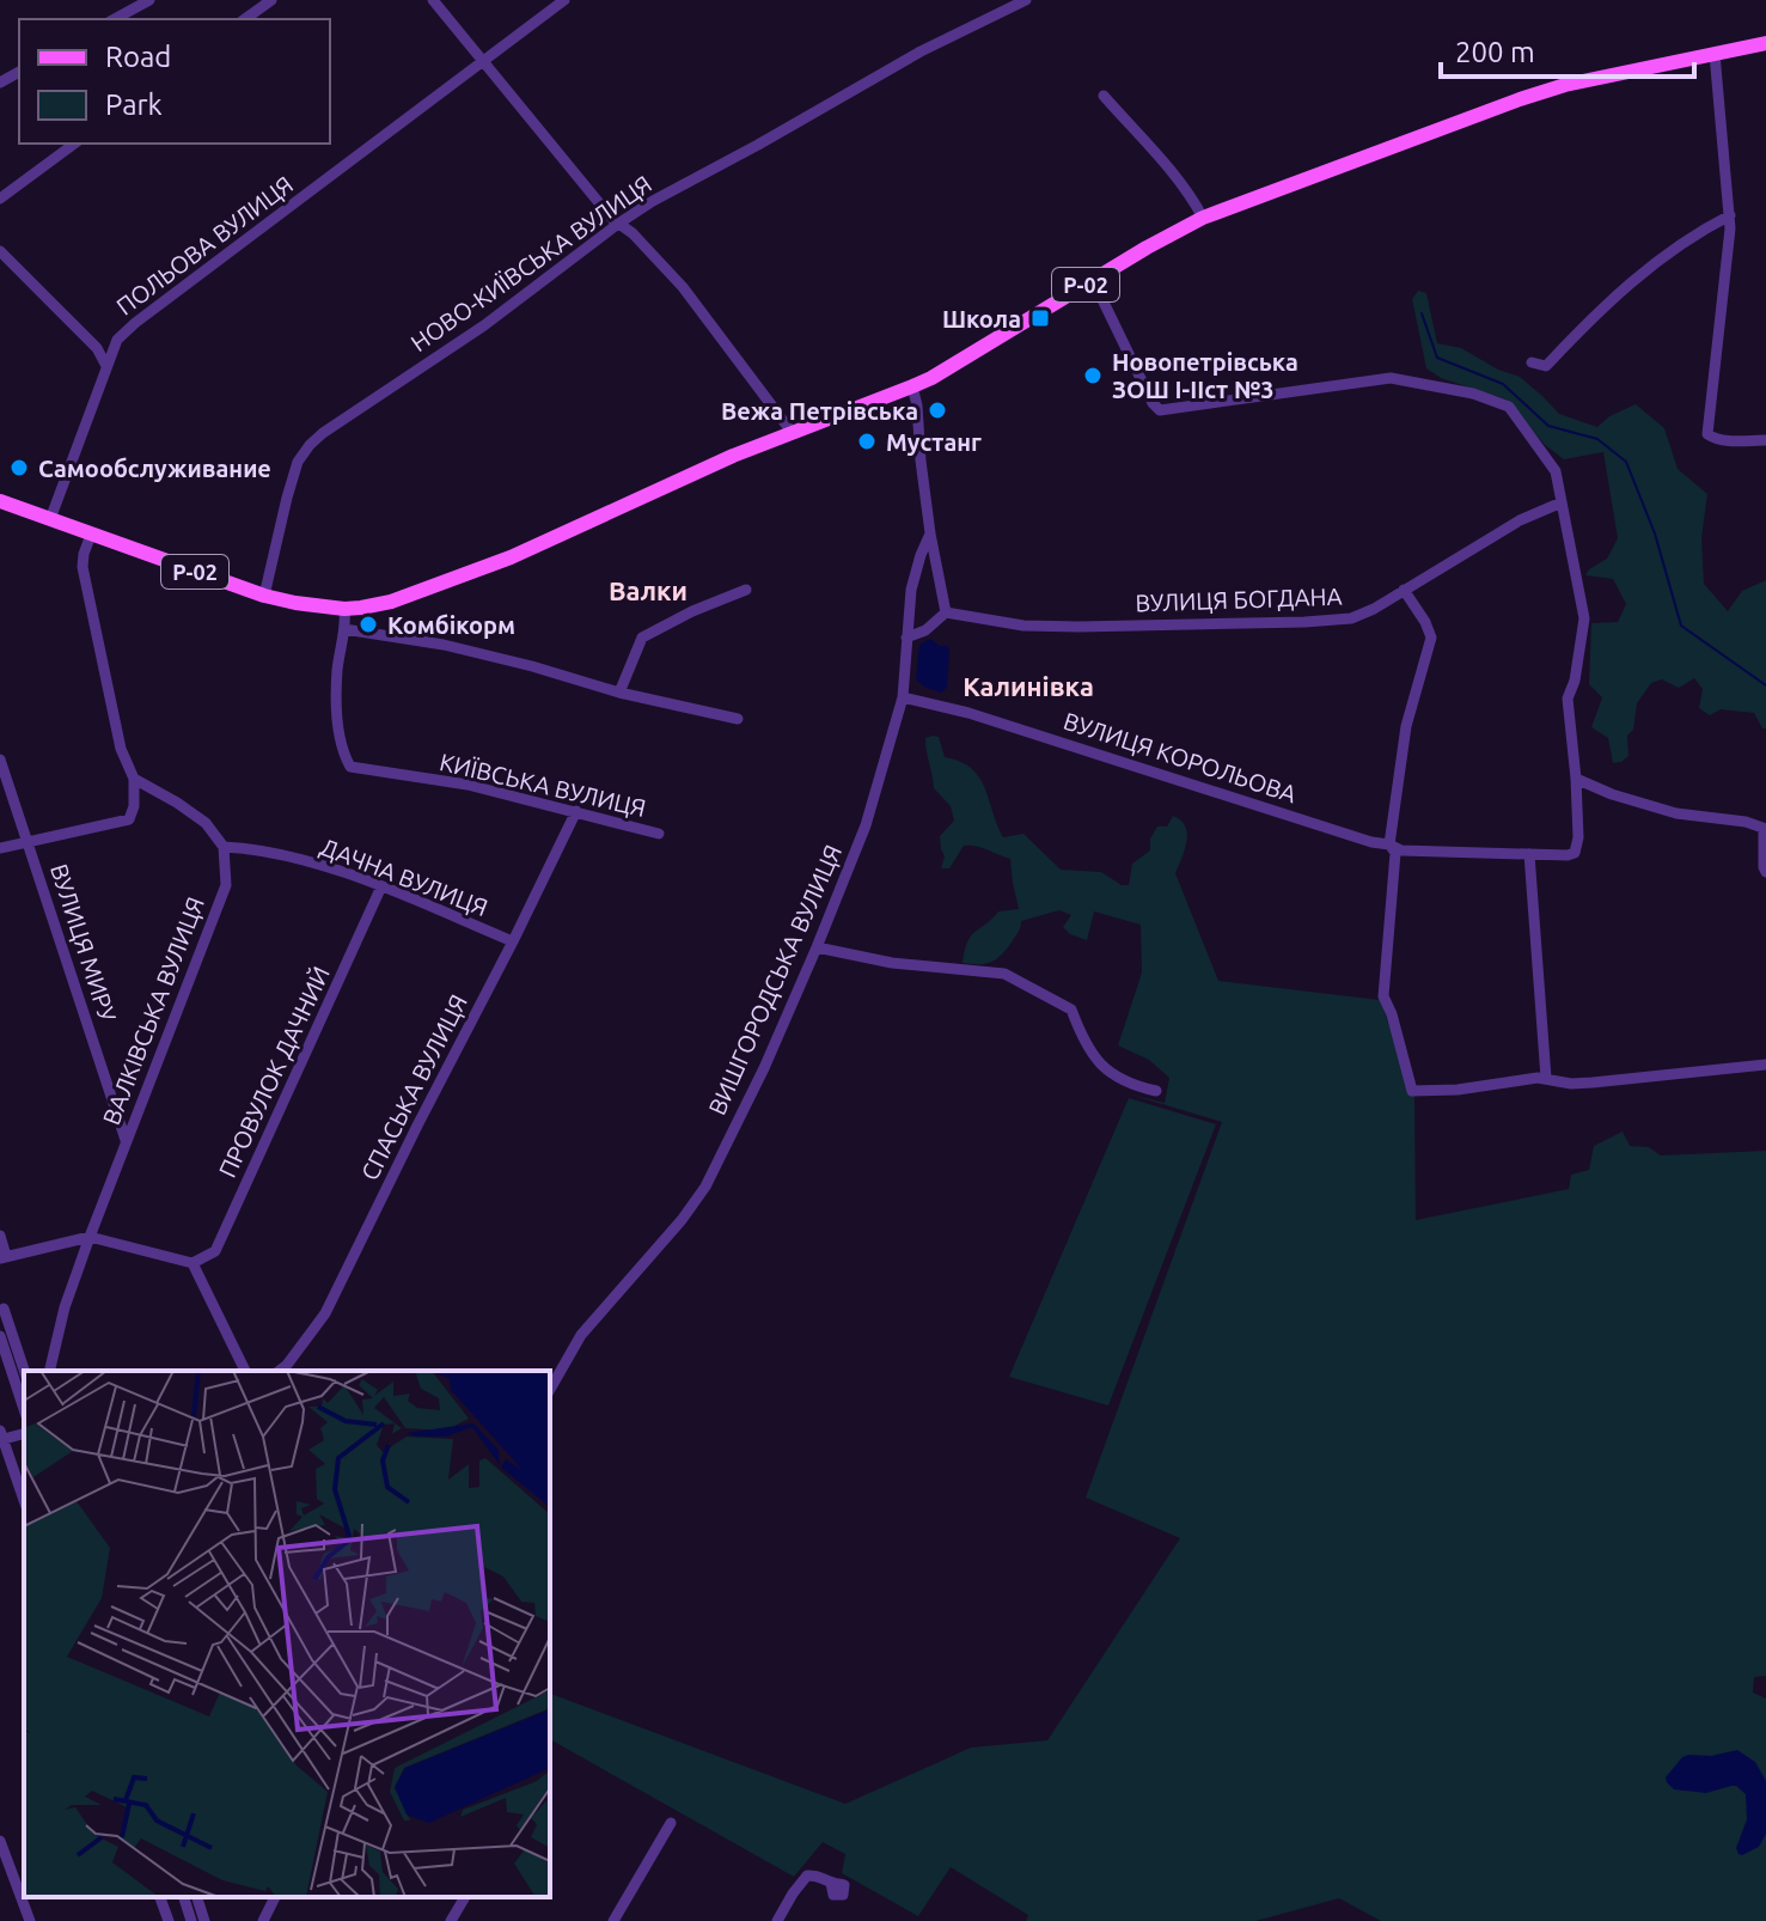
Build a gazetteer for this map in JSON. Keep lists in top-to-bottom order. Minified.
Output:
{"streets":{"main road":["Р-02"],"street":["ПОЛЬОВА ВУЛИЦЯ","НОВО-КИЇВСЬКА ВУЛИЦЯ","ВУЛИЦЯ БОГДАНА","ВУЛИЦЯ КОРОЛЬОВА","КИЇВСЬКА ВУЛИЦЯ","ДАЧНА ВУЛИЦЯ","ВУЛИЦЯ МИРУ","ВИШГОРОДСЬКА ВУЛИЦЯ","ВАЛКІВСЬКА ВУЛИЦЯ","ПРОВУЛОК ДАЧНИЙ","СПАСЬКА ВУЛИЦЯ"]},"crossings":[["ПОЛЬОВА ВУЛИЦЯ","Р-02"],["НОВО-КИЇВСЬКА ВУЛИЦЯ","Р-02"],["Р-02","КИЇВСЬКА ВУЛИЦЯ"],["Р-02","ВИШГОРОДСЬКА ВУЛИЦЯ"],["ВУЛИЦЯ БОГДАНА","ВИШГОРОДСЬКА ВУЛИЦЯ"],["ВУЛИЦЯ КОРОЛЬОВА","ВИШГОРОДСЬКА ВУЛИЦЯ"],["КИЇВСЬКА ВУЛИЦЯ","СПАСЬКА ВУЛИЦЯ"],["ДАЧНА ВУЛИЦЯ","ВАЛКІВСЬКА ВУЛИЦЯ"],["ДАЧНА ВУЛИЦЯ","ПРОВУЛОК ДАЧНИЙ"],["ДАЧНА ВУЛИЦЯ","СПАСЬКА ВУЛИЦЯ"],["ВУЛИЦЯ МИРУ","ВАЛКІВСЬКА ВУЛИЦЯ"]],"districts":["Валки","Калинівка"],"places":{"transit":["Школа"],"other":["Новопетрівська ЗОШ I-IIст №3","Вежа Петрівська","Мустанг","Самообслуживание","Комбікорм"]},"legend":["Road","Park"],"scale_bar":"200 m"}
